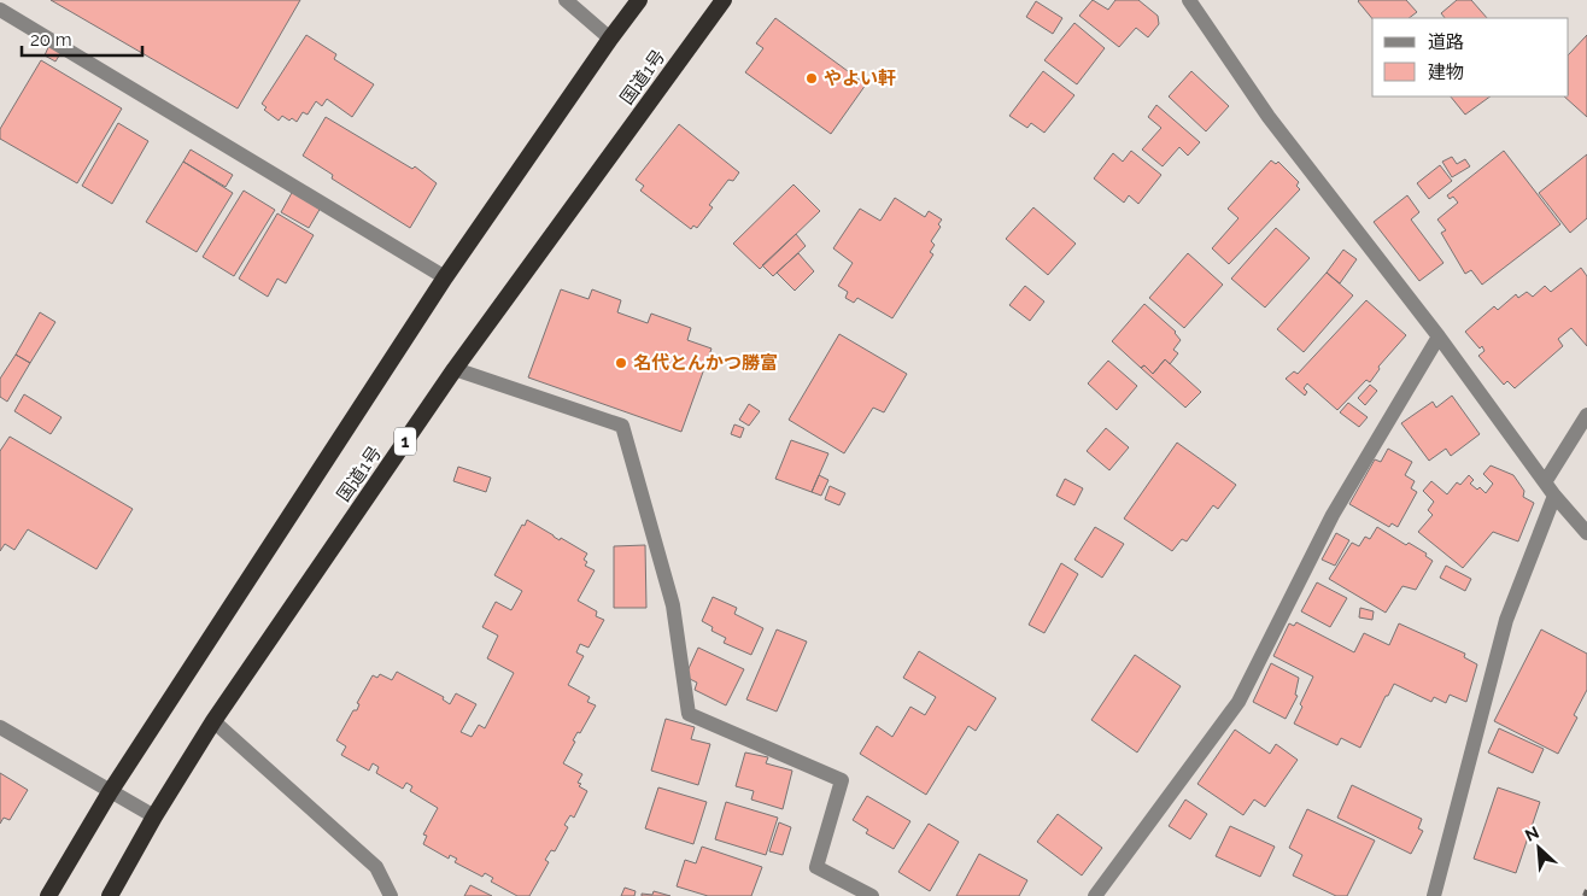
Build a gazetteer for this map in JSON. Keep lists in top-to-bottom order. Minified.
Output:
{"streets":{"highway":["国道1号","1"]},"places":["やよい軒","名代とんかつ勝富"],"legend":["道路","建物"],"scale_bar":"20 m","north":"top left"}
